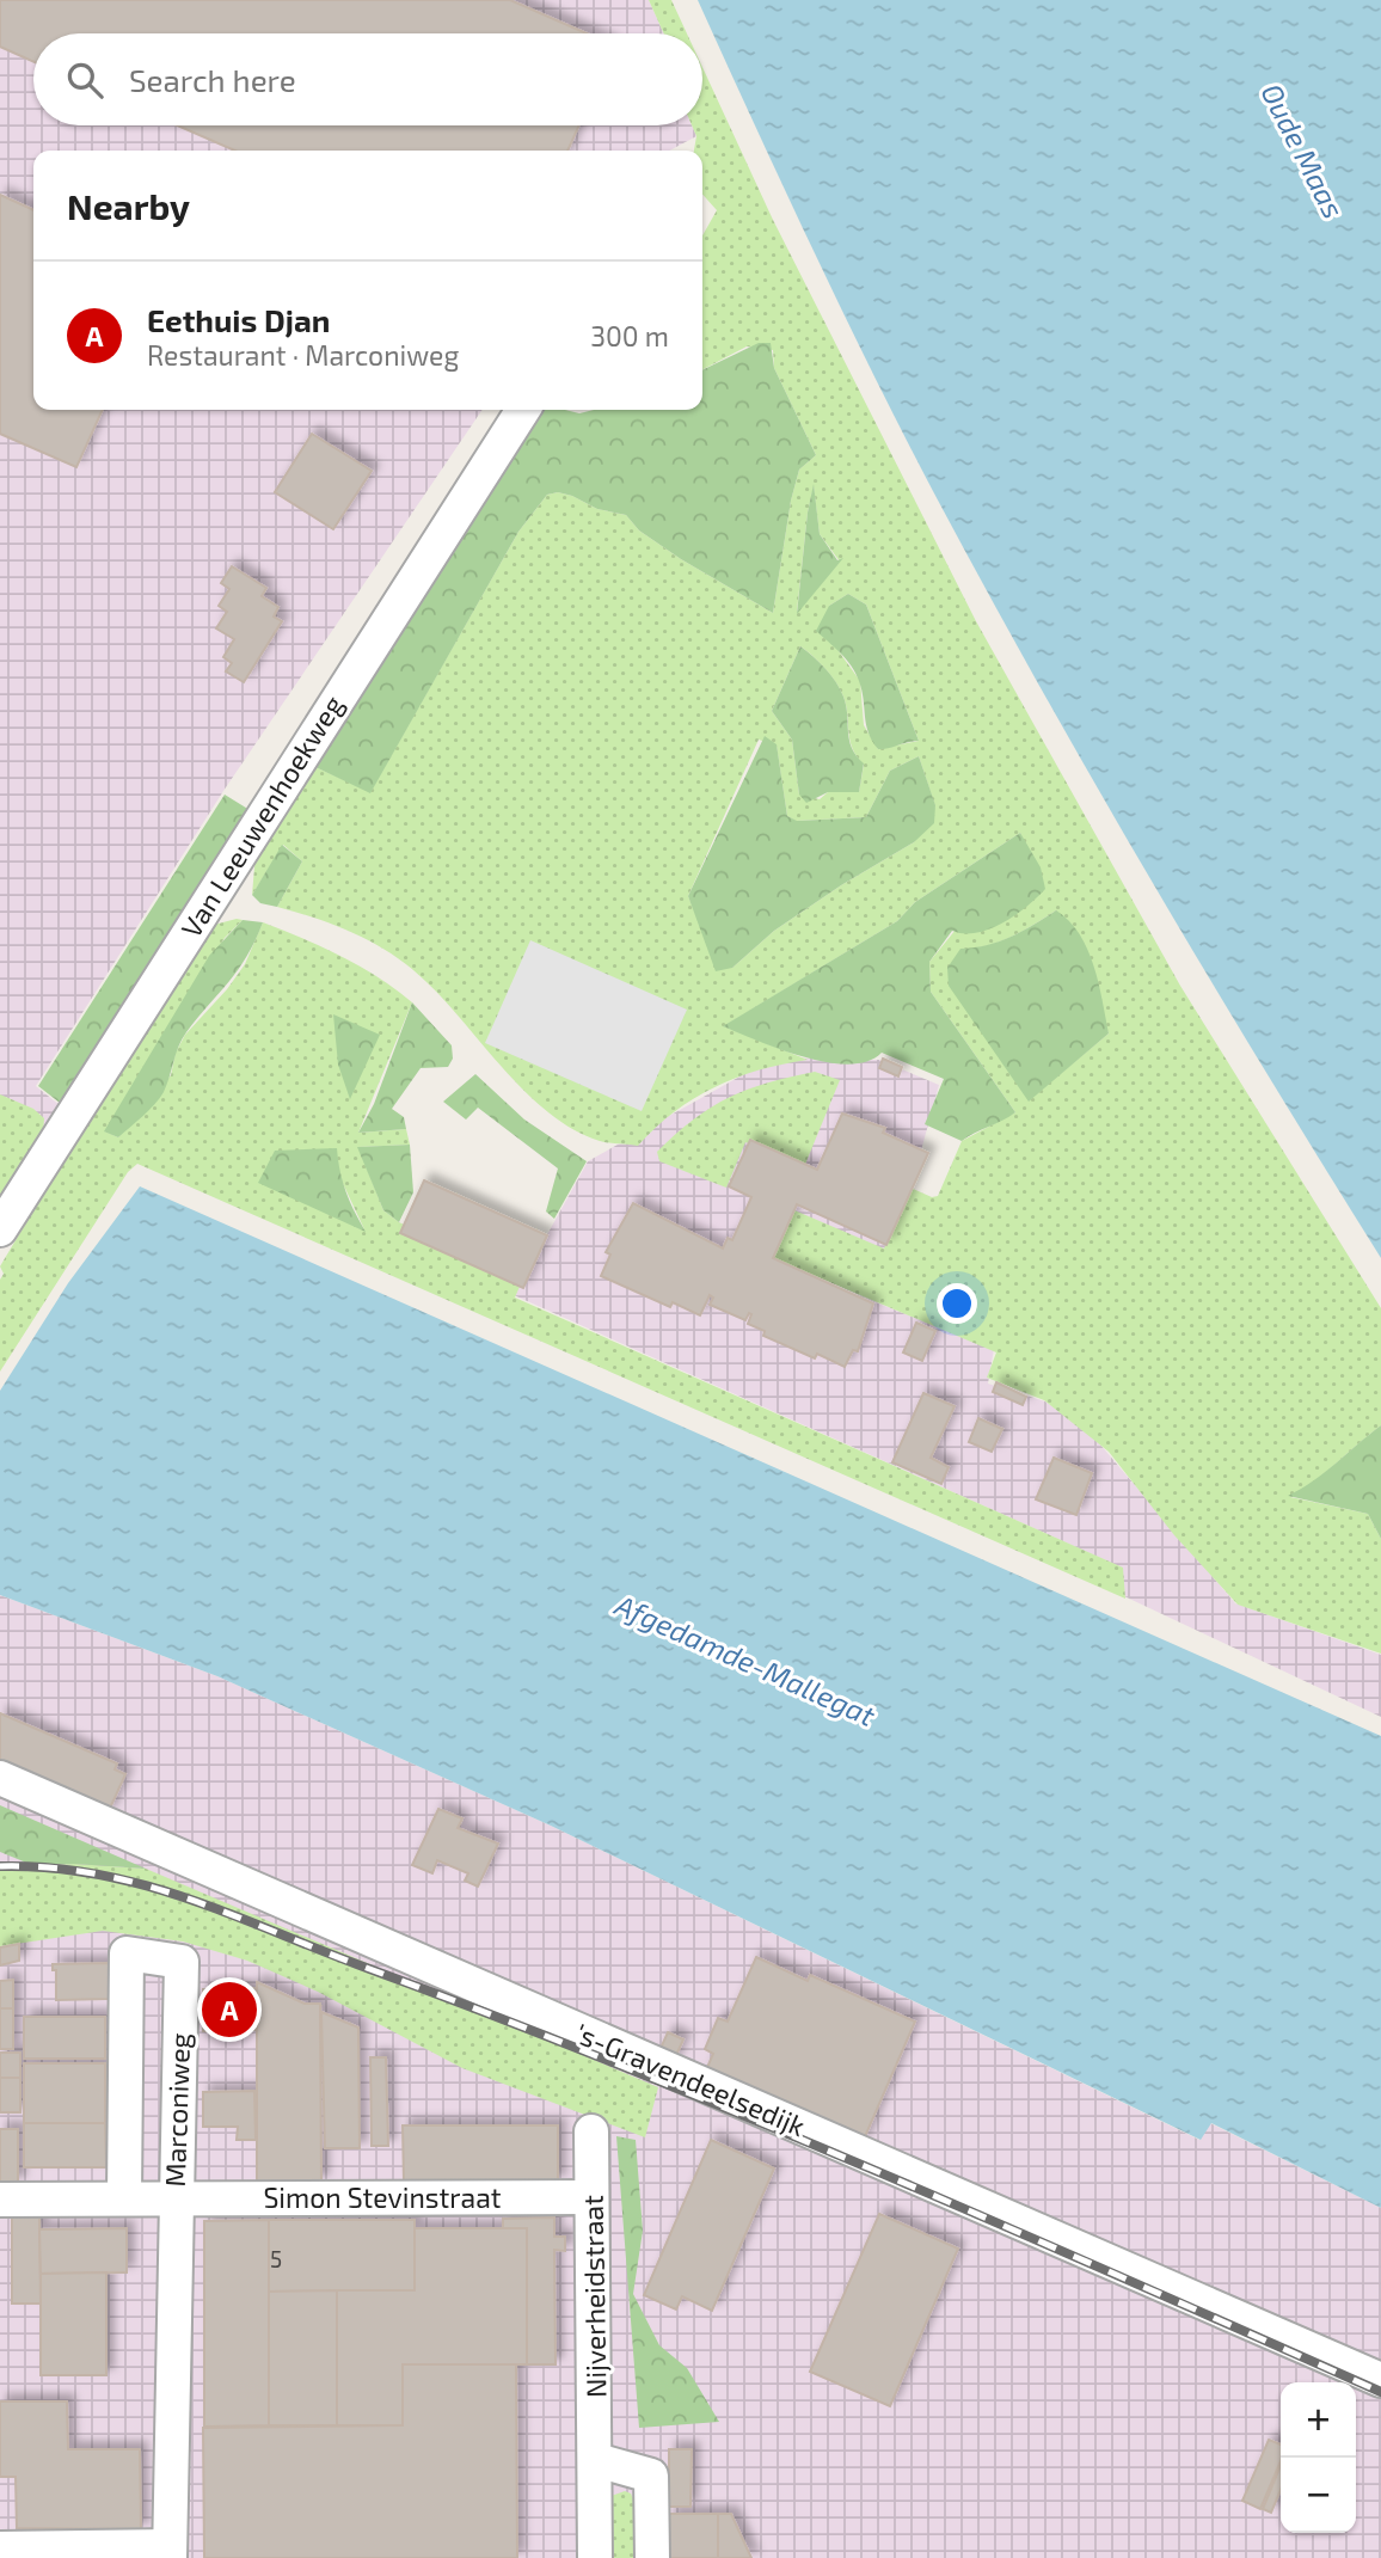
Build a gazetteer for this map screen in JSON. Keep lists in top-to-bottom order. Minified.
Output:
{"streets":{"street":["Van Leeuwenhoekweg","'s-Gravendeelsedijk","Marconiweg","Simon Stevinstraat","Nijverheidstraat"]},"crossings":[["Marconiweg","Simon Stevinstraat"],["Simon Stevinstraat","Nijverheidstraat"]],"water":["Oude Maas","Afgedamde-Mallegat"],"house_numbers":["5"],"page":{"search":"Search here","heading":"Nearby","list":[{"mark":"A","name":"Eethuis Djan","note":"Restaurant · Marconiweg","value":"300 m"}],"pins":"A","map_buttons":["+","−"]}}
